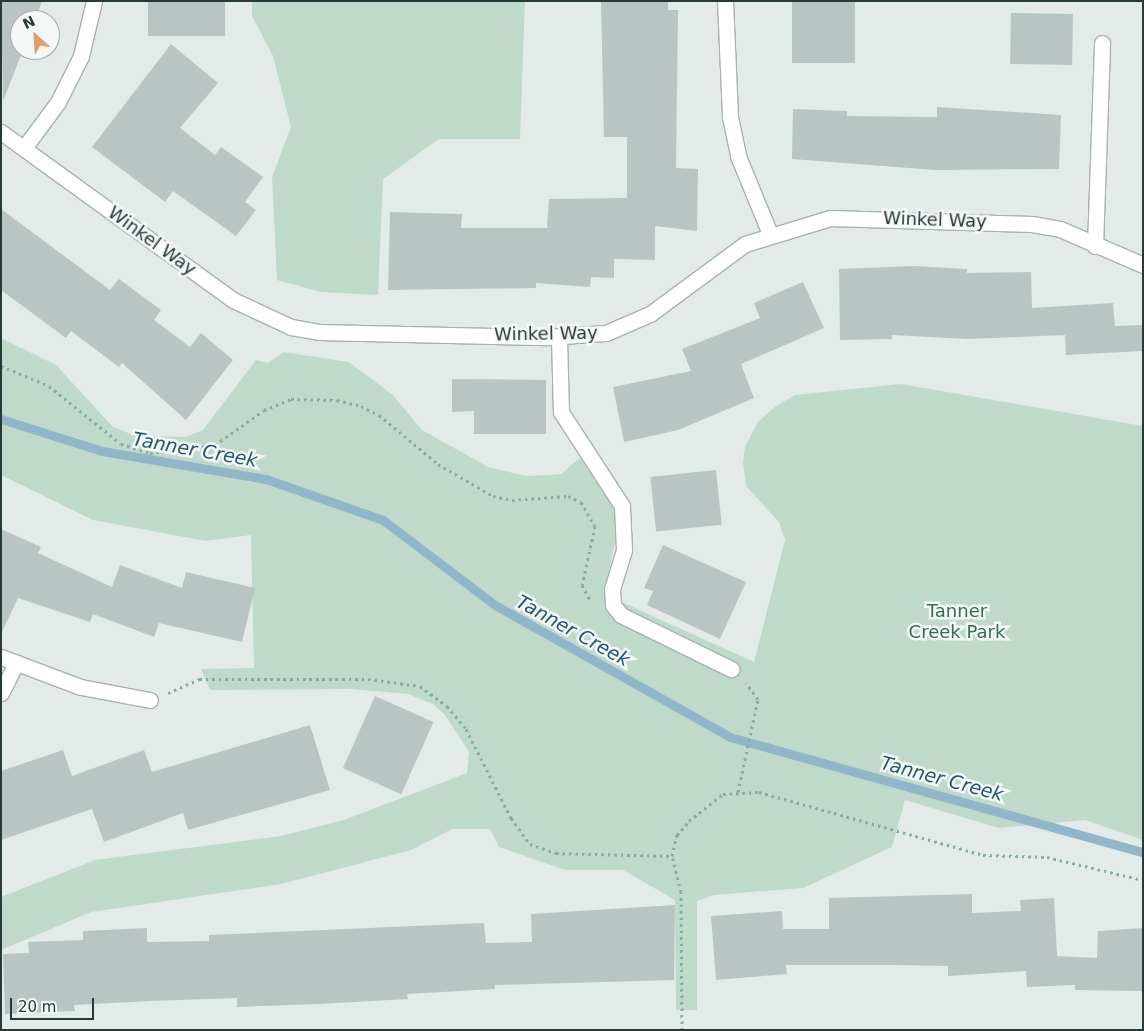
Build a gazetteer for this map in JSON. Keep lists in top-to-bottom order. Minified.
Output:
{"streets":{"street":["Winkel Way"]},"water":["Tanner Creek"],"parks":["Tanner Creek Park"],"scale_bar":"20 m","north":"top left"}
